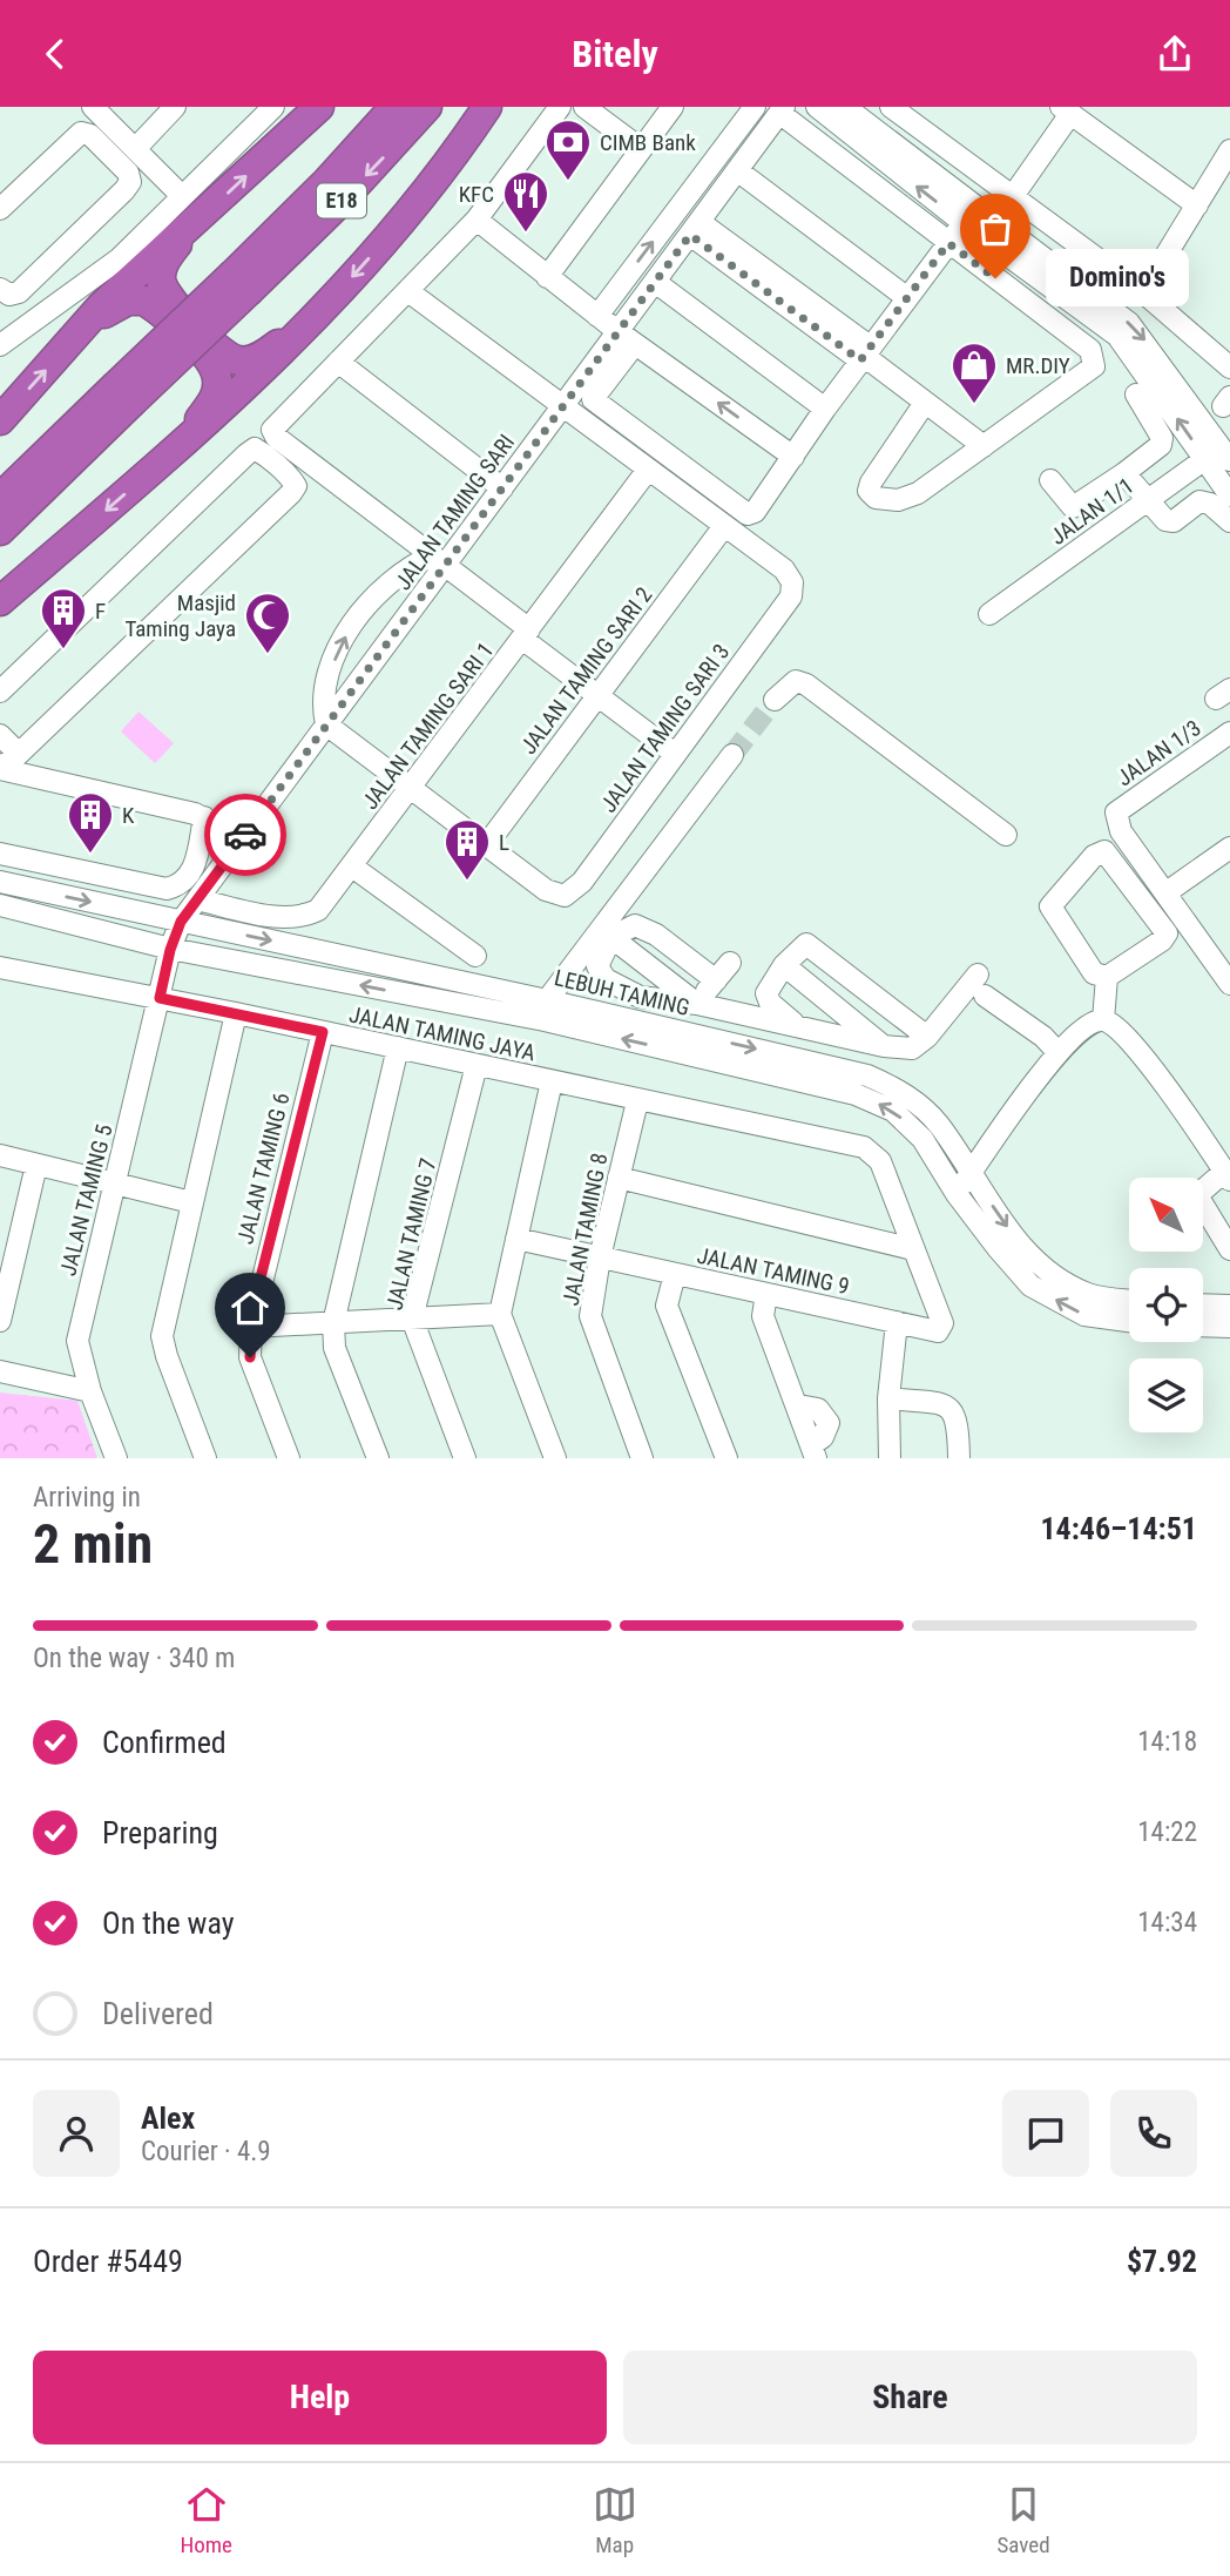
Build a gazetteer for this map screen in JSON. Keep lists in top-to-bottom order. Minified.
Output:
{"streets":{"highway":["E18"],"street":["JALAN 1/1","JALAN TAMING SARI","JALAN TAMING SARI 2","JALAN TAMING SARI 1","JALAN TAMING SARI 3","JALAN 1/3","LEBUH TAMING","JALAN TAMING JAYA","JALAN TAMING 6","JALAN TAMING 5","JALAN TAMING 8","JALAN TAMING 7","JALAN TAMING 9"]},"crossings":[["JALAN TAMING SARI","JALAN TAMING SARI 1"],["JALAN TAMING SARI","LEBUH TAMING"],["JALAN TAMING SARI","JALAN TAMING 5"],["JALAN TAMING SARI 2","JALAN TAMING SARI 3"],["LEBUH TAMING","JALAN TAMING 5"],["JALAN TAMING JAYA","JALAN TAMING 6"],["JALAN TAMING JAYA","JALAN TAMING 5"],["JALAN TAMING JAYA","JALAN TAMING 8"],["JALAN TAMING JAYA","JALAN TAMING 7"],["JALAN TAMING JAYA","JALAN TAMING 9"],["JALAN TAMING 8","JALAN TAMING 9"]],"places":{"bank":["CIMB Bank"],"restaurant":["KFC"],"other":["Domino's"],"shop":["MR.DIY"],"building":["F","K","L"],"mosque":["Masjid Taming Jaya"]},"north":"top left","page":{"header":"Bitely","bubble":"Domino's","heading":["2 min","Arriving in","14:46–14:51"],"panel":["Alex","Courier · 4.9","Order #5449","$7.92"],"bar":"On the way · 340 m","list":[["Confirmed","14:18"],["Preparing","14:22"],["On the way","14:34"],"Delivered"],"buttons":["Help","Share"],"tabs":["Home","Map","Saved"]}}
